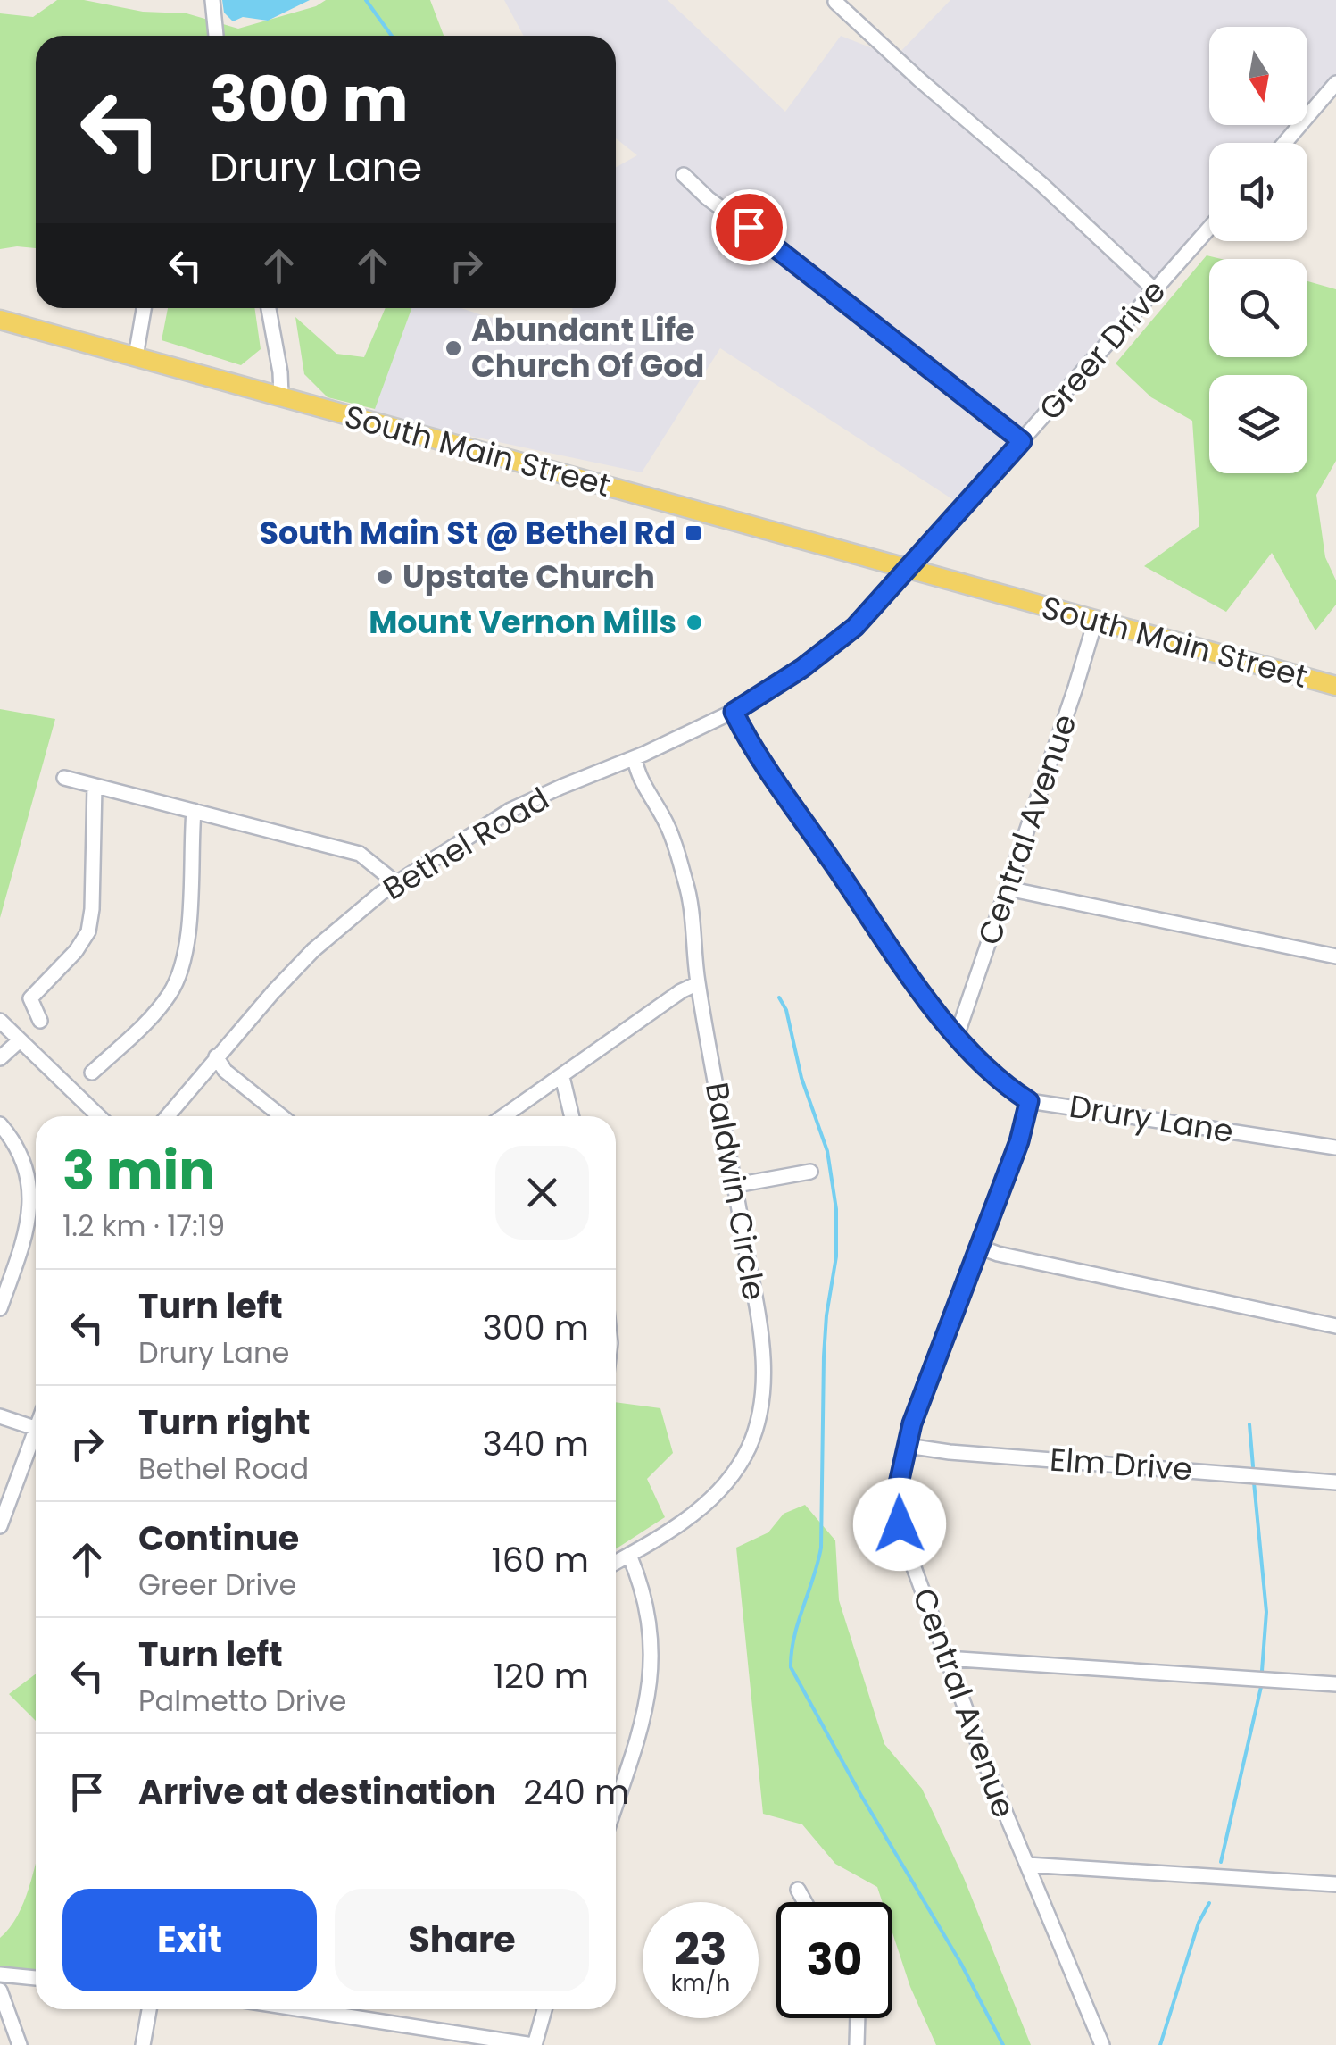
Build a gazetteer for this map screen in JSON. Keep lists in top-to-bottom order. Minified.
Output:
{"streets":{"main road":["South Main Street"],"street":["Greer Drive","Central Avenue","Bethel Road","Drury Lane","Baldwin Circle","Elm Drive"]},"crossings":[["Greer Drive","South Main Street"],["Greer Drive","Bethel Road"],["South Main Street","Central Avenue"],["South Main Street","Bethel Road"],["Central Avenue","Drury Lane"],["Central Avenue","Elm Drive"],["Bethel Road","Drury Lane"],["Bethel Road","Baldwin Circle"]],"places":{"other":["Abundant Life Church Of God","Upstate Church","Mount Vernon Mills"],"transit":["South Main St @ Bethel Rd"]},"north":"bottom","page":{"turn":["300 m","Drury Lane"],"heading":["3 min","1.2 km · 17:19"],"list":[{"name":"Turn left","note":"Drury Lane","value":"300 m"},{"name":"Turn right","note":"Bethel Road","value":"340 m"},{"name":"Continue","note":"Greer Drive","value":"160 m"},{"name":"Turn left","note":"Palmetto Drive","value":"120 m"},{"name":"Arrive at destination","value":"240 m"}],"buttons":["Exit","Share"],"speed":"23 km/h","limit":"30"}}
